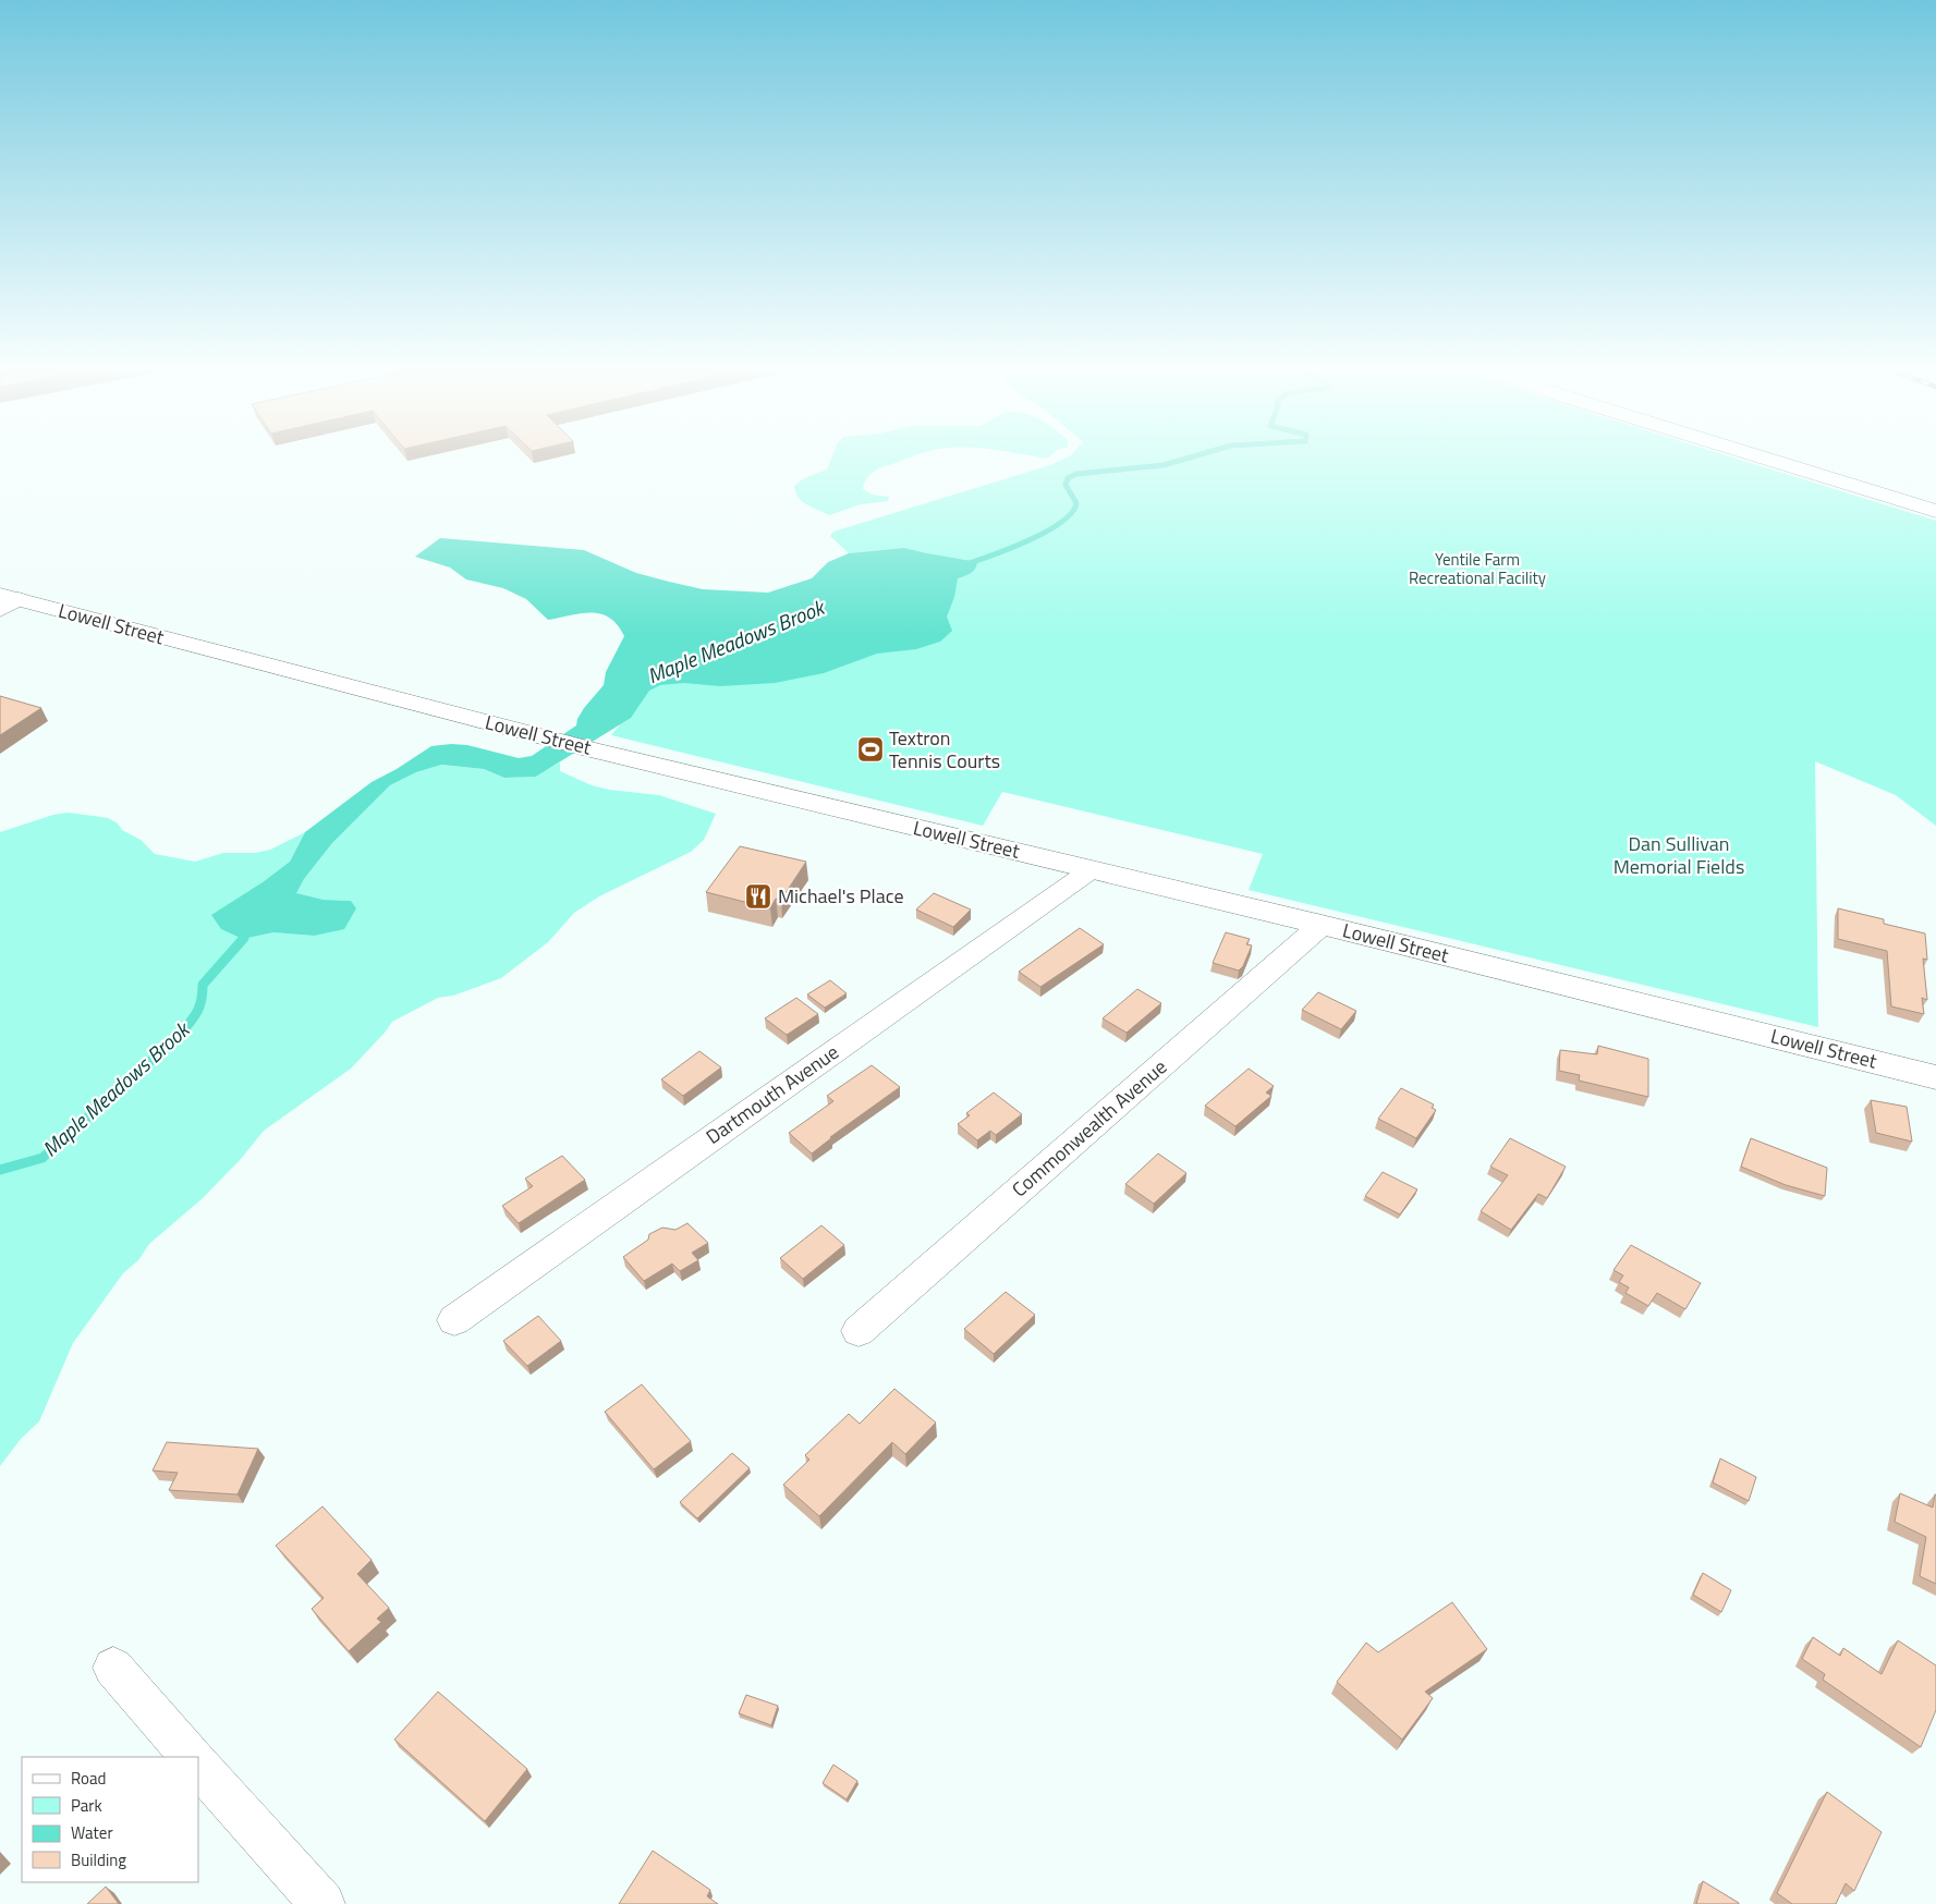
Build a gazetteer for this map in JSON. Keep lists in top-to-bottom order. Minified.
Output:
{"streets":{"main road":["Lowell Street"],"street":["Dartmouth Avenue","Commonwealth Avenue"]},"crossings":[["Lowell Street","Dartmouth Avenue"],["Lowell Street","Commonwealth Avenue"]],"water":["Maple Meadows Brook"],"parks":["Yentile Farm Recreational Facility","Dan Sullivan Memorial Fields"],"places":{"sports":["Textron Tennis Courts"],"restaurant":["Michael's Place"]},"legend":["Road","Park","Water","Building"]}
